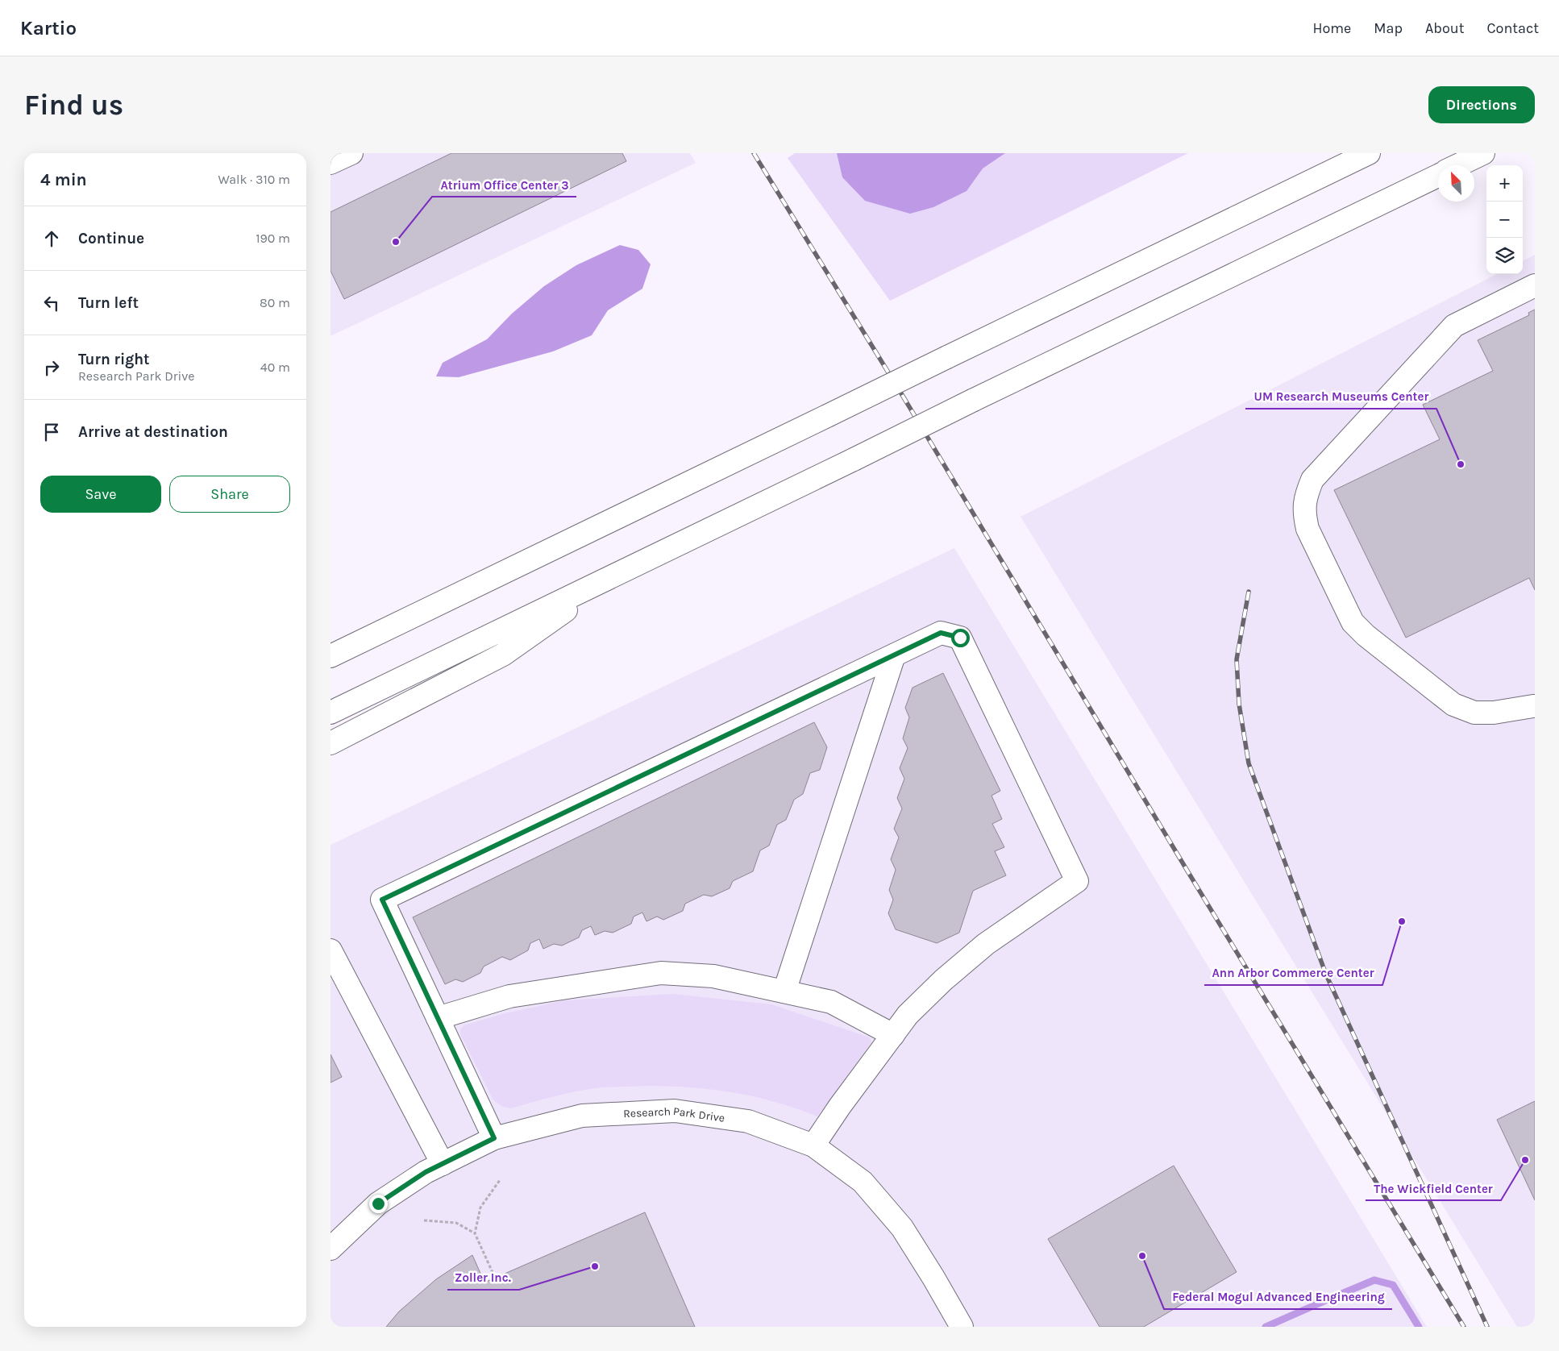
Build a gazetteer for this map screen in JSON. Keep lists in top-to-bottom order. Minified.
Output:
{"streets":{"main road":["Research Park Drive"]},"places":["Atrium Office Center 3","UM Research Museums Center","Ann Arbor Commerce Center","The Wickfield Center","Federal Mogul Advanced Engineering","Zoller Inc."],"north":"top left","page":{"header":"Kartio","nav":["Home","Map","About","Contact"],"buttons":["Directions",["Save","Share"]],"title":"Find us","heading":["4 min","Walk · 310 m"],"map_buttons":["+","−"],"list":[["Continue","190 m"],["Turn left","80 m"],["Turn right","Research Park Drive","40 m"],"Arrive at destination"]}}
